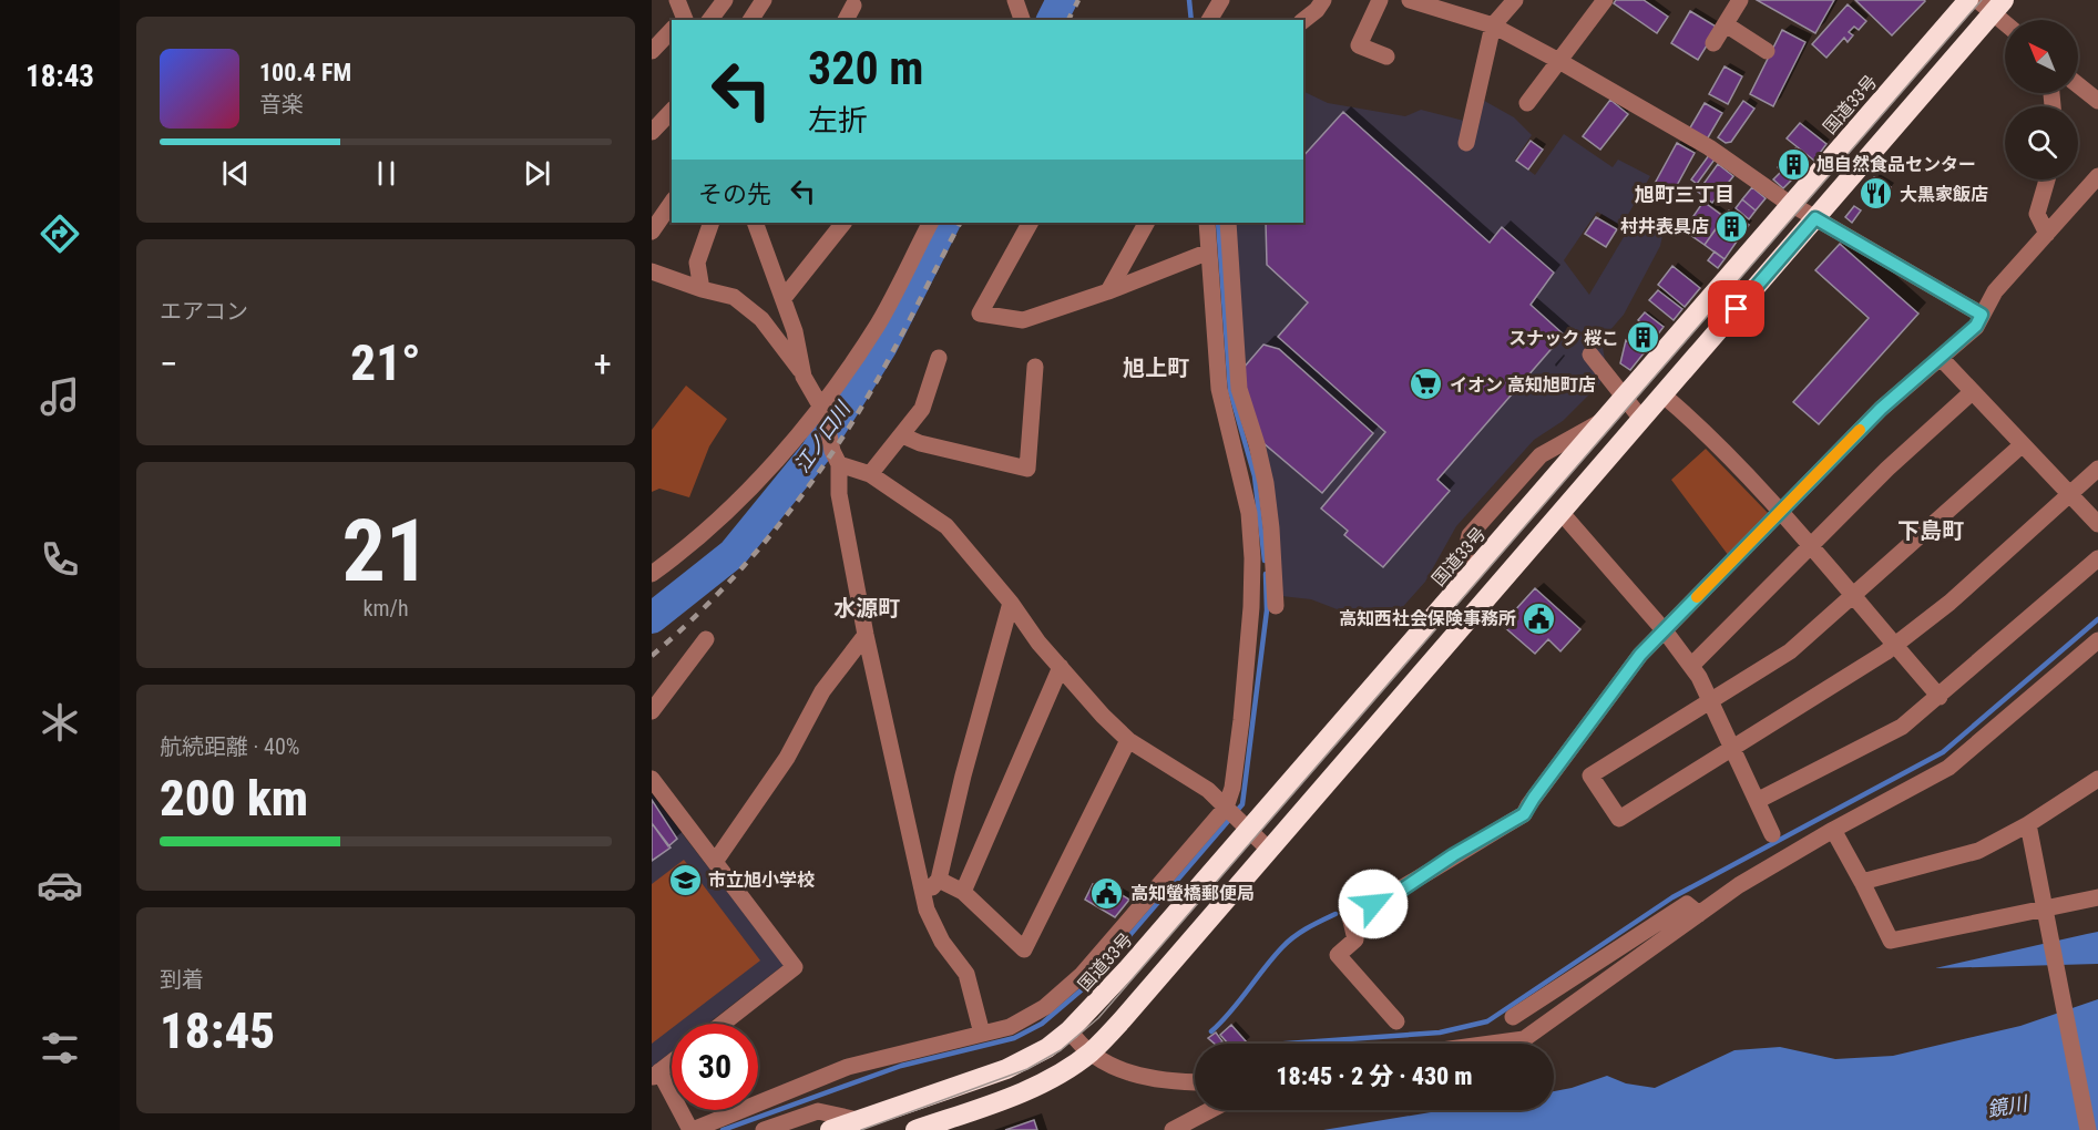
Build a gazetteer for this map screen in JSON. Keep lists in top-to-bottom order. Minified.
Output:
{"streets":{"highway":["国道33号"]},"districts":["旭町三丁目","旭上町","下島町","水源町"],"water":["江ノ口川","鏡川"],"places":{"building":["旭自然食品センター","村井表具店","スナック 桜こ"],"restaurant":["大黒家飯店"],"supermarket":["イオン 高知旭町店"],"public building":["高知西社会保険事務所","高知螢橋郵便局"],"school or university":["市立旭小学校"]},"north":"top left","page":{"tabs":"18:43","turn":["320 m","左折"],"song":["100.4 FM","音楽"],"then":"その先","tile":["エアコン",["21","km/h"],["航続距離 · 40%","200 km"],["到着","18:45"]],"heat":["−","21°","+"],"limit":"30","trip":"18:45 · 2 分 · 430 m"}}
